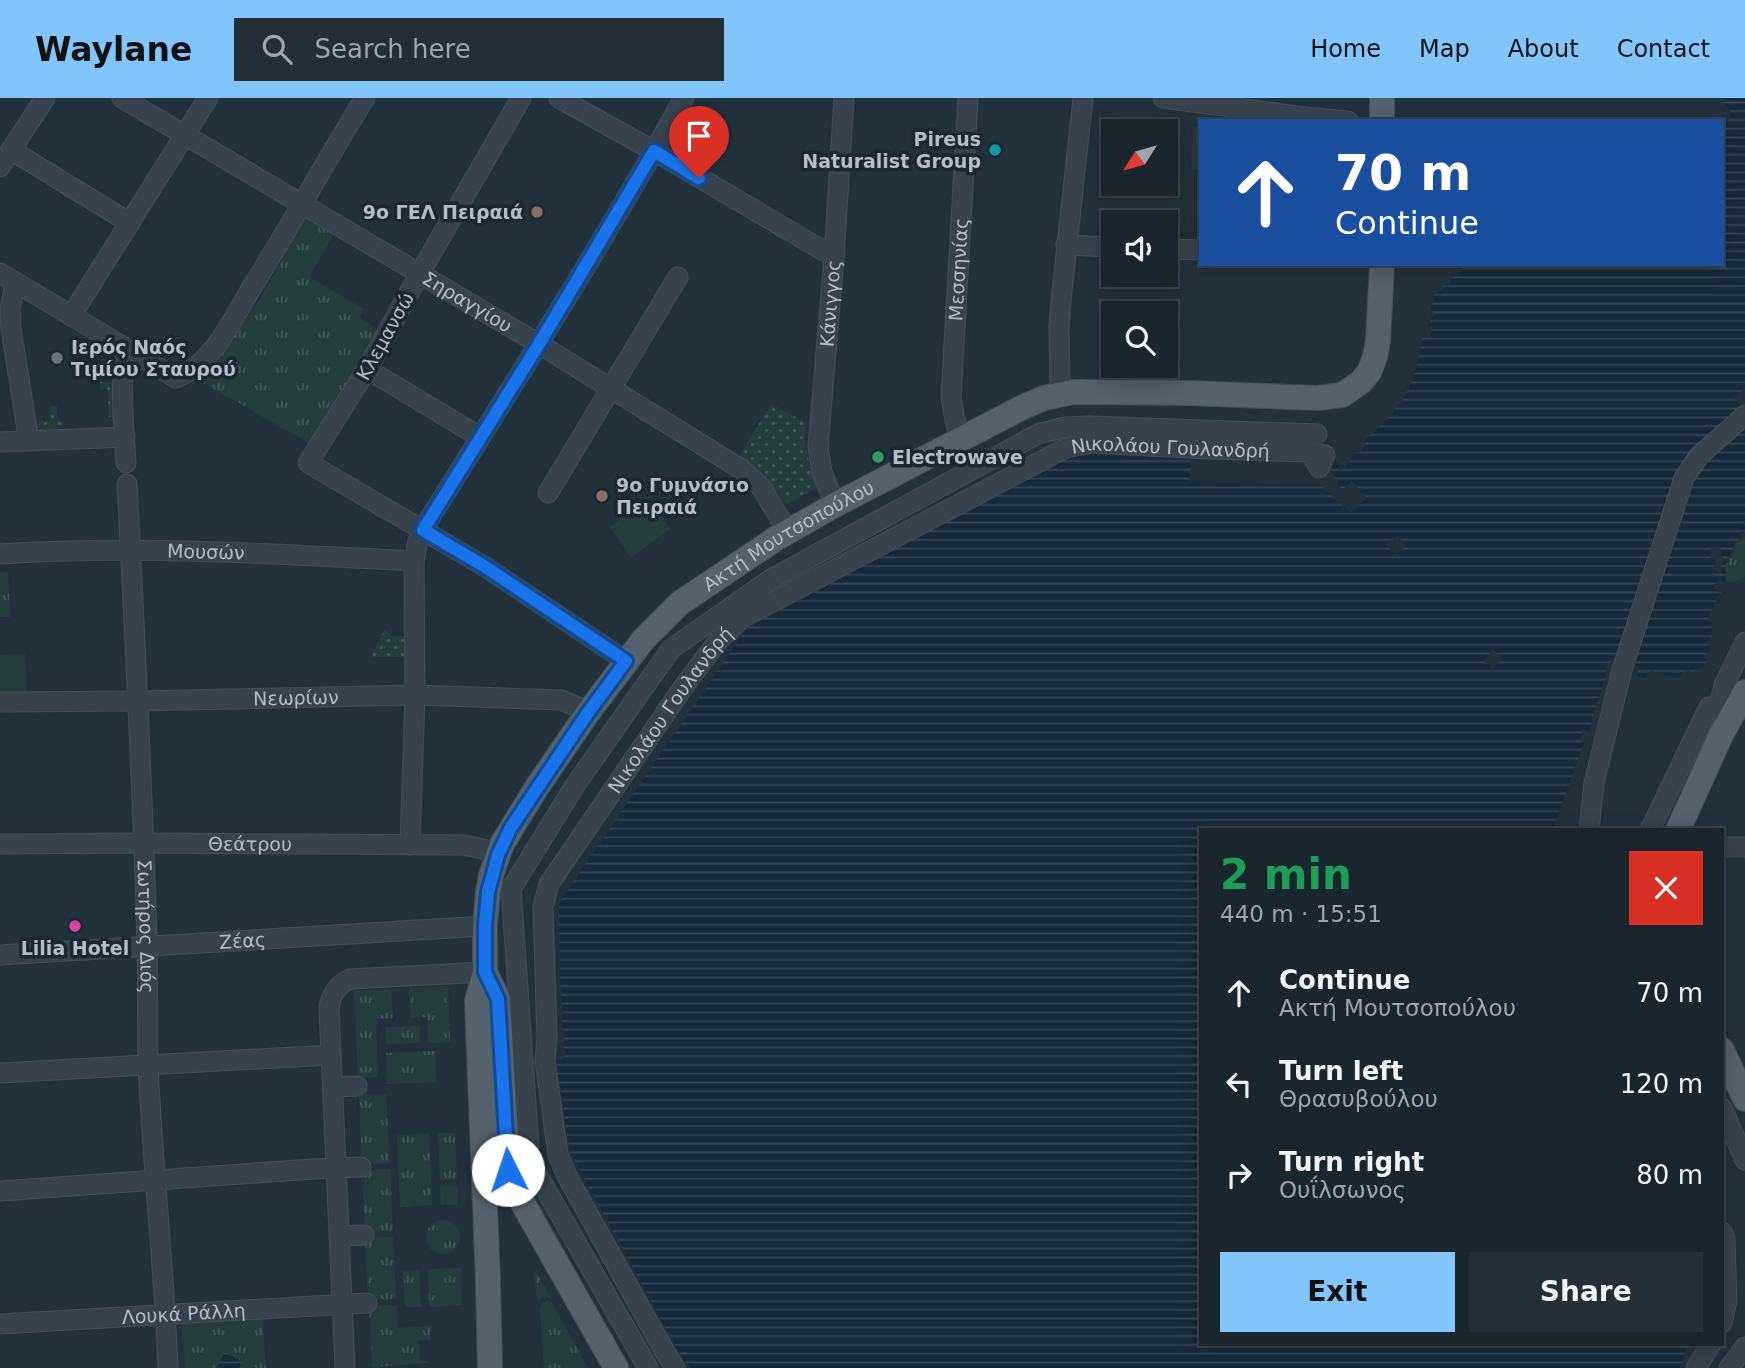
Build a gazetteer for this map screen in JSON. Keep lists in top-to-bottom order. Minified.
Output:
{"streets":{"main road":["Ακτή Μουτσοπούλου"],"street":["Μεσσηνίας","Σηραγγίου","Κάνιγγος","Κλεμανσώ","Νικολάου Γουλανδρή","Μουσών","Νεωρίων","Θεάτρου","Σωτήρος Διός","Ζέας","Λουκά Ράλλη"]},"crossings":[["Μεσσηνίας","Ακτή Μουτσοπούλου"],["Σηραγγίου","Κλεμανσώ"],["Σηραγγίου","Ακτή Μουτσοπούλου"],["Κάνιγγος","Ακτή Μουτσοπούλου"],["Ακτή Μουτσοπούλου","Νεωρίων"],["Ακτή Μουτσοπούλου","Θεάτρου"],["Ακτή Μουτσοπούλου","Ζέας"],["Μουσών","Σωτήρος Διός"],["Νεωρίων","Σωτήρος Διός"],["Θεάτρου","Σωτήρος Διός"],["Σωτήρος Διός","Ζέας"],["Σωτήρος Διός","Λουκά Ράλλη"]],"places":["Pireus Naturalist Group","9ο ΓΕΛ Πειραιά","Ιερός Ναός Τιμίου Σταυρού","Electrowave","9ο Γυμνάσιο Πειραιά","Lilia Hotel"],"north":"bottom left","page":{"header":"Waylane","search":"Search here","nav":["Home","Map","About","Contact"],"turn":["70 m","Continue"],"heading":["2 min","440 m · 15:51"],"list":[{"name":"Continue","note":"Ακτή Μουτσοπούλου","value":"70 m"},{"name":"Turn left","note":"Θρασυβούλου","value":"120 m"},{"name":"Turn right","note":"Ουΐλσωνος","value":"80 m"}],"buttons":["Exit","Share"]}}
